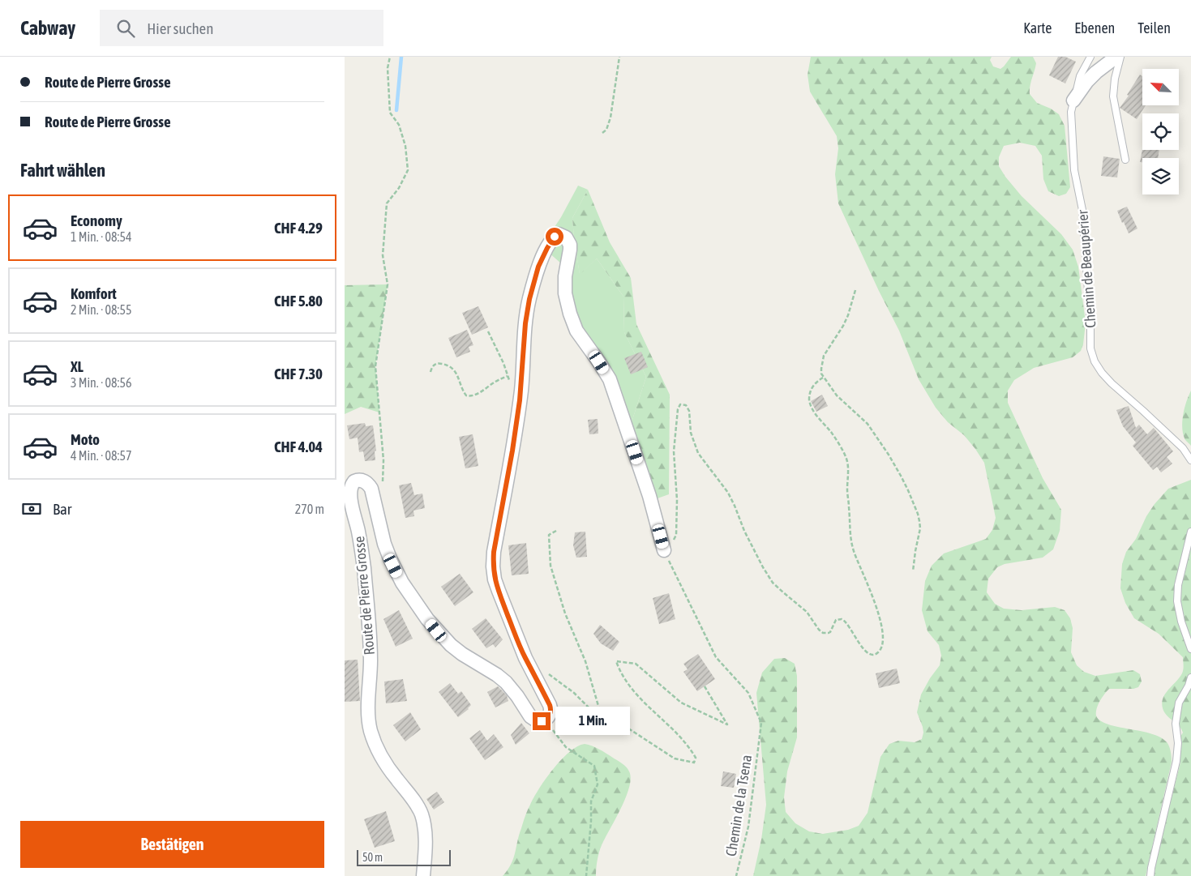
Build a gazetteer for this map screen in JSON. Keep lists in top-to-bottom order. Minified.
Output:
{"streets":{"street":["Route de Pierre Grosse"],"lane":["Chemin de Beaupérier"],"path":["Chemin de la Tsena"]},"scale_bar":"50 m","north":"top left","page":{"header":"Cabway","search":"Hier suchen","nav":["Karte","Ebenen","Teilen"],"banner":["Route de Pierre Grosse","Route de Pierre Grosse"],"heading":"Fahrt wählen","list":[{"name":"Economy","note":"1 Min. · 08:54","value":"CHF 4.29"},{"name":"Komfort","note":"2 Min. · 08:55","value":"CHF 5.80"},{"name":"XL","note":"3 Min. · 08:56","value":"CHF 7.30"},{"name":"Moto","note":"4 Min. · 08:57","value":"CHF 4.04"}],"pay":["Bar","270 m"],"bubble":"1 Min.","buttons":"Bestätigen","scale":"50 m"}}
